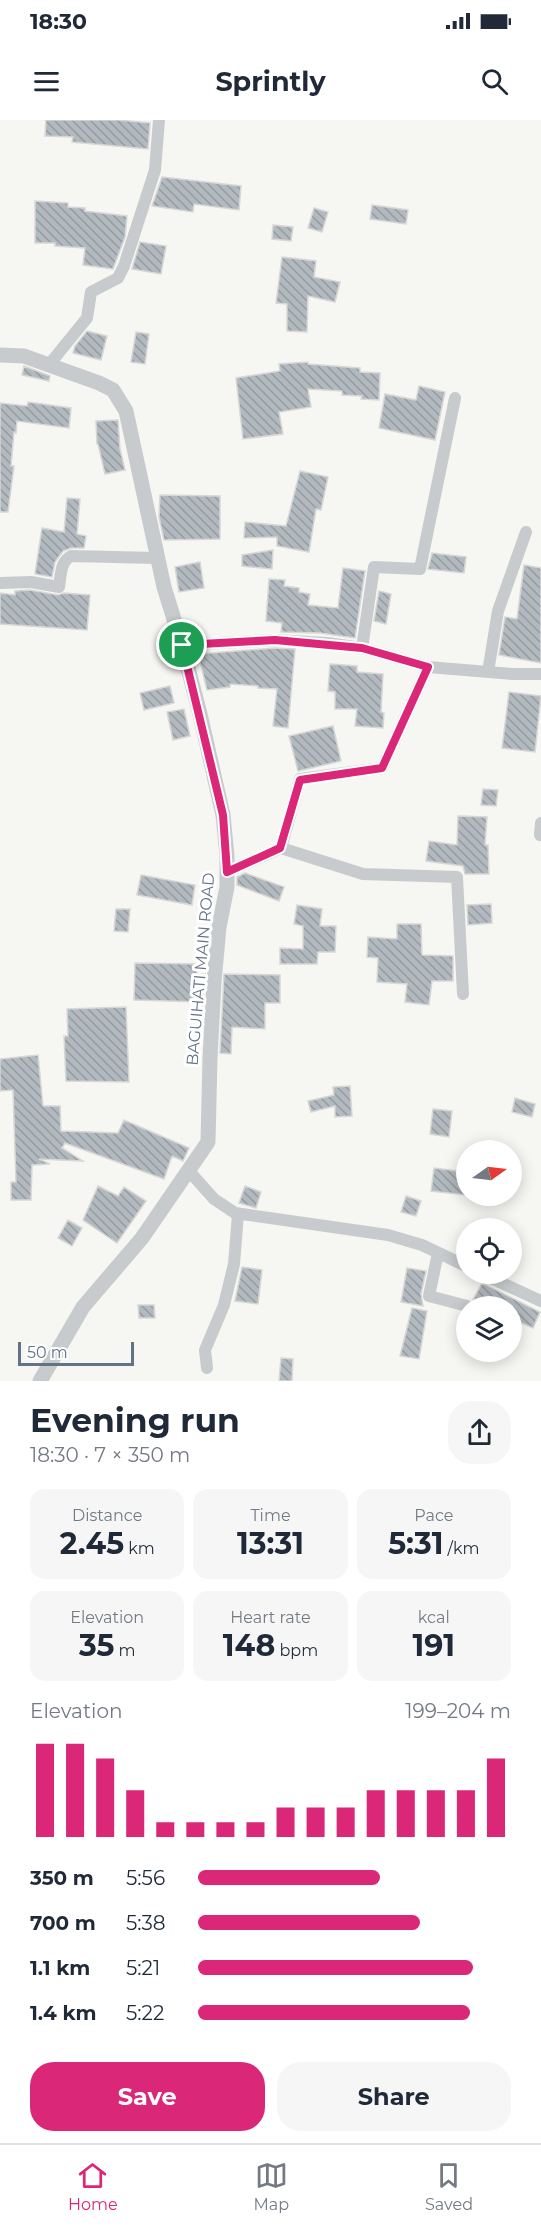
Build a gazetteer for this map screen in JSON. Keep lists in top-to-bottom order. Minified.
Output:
{"streets":{"street":["BAGUIHATI MAIN ROAD"]},"scale_bar":"50 m","north":"right","page":{"status":"18:30","header":"Sprintly","scale":"50 m","heading":["Evening run","18:30 · 7 × 350 m"],"stats":[["Distance","2.45 km"],["Time","13:31"],["Pace","5:31 /km"],["Elevation","35 m"],["Heart rate","148 bpm"],["kcal","191"]],"chart":["Elevation","199–204 m"],"list":[{"name":"350 m","note":"5:56"},{"name":"700 m","note":"5:38"},{"name":"1.1 km","note":"5:21"},{"name":"1.4 km","note":"5:22"}],"buttons":["Save","Share"],"tabs":["Home","Map","Saved"]}}
